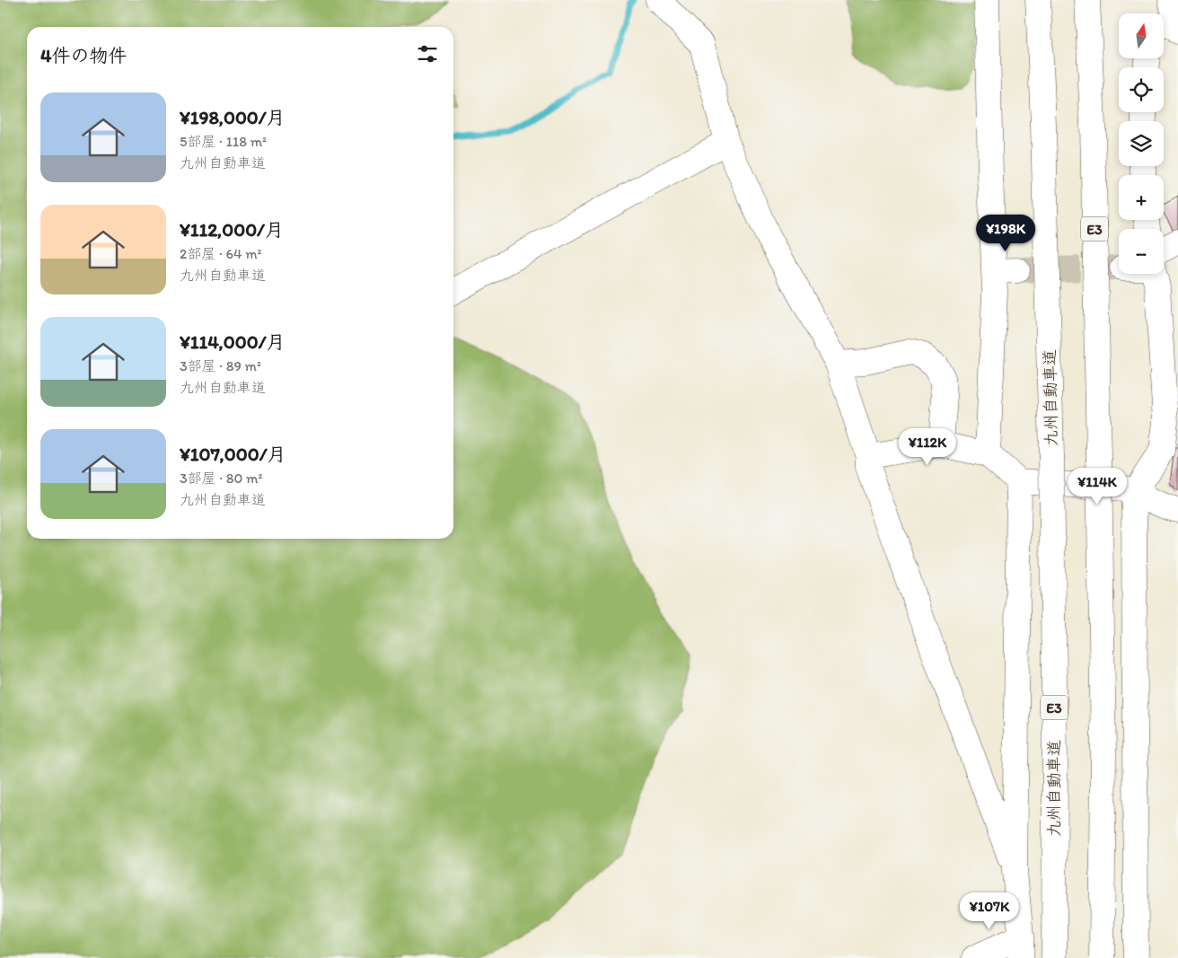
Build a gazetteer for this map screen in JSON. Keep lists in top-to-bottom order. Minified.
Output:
{"streets":{"main road":["E3","九州自動車道"]},"north":"top","page":{"map_buttons":["+","−"],"heading":"4件の物件","list":[{"name":"¥198,000/月","note":"5部屋 · 118 m² · 九州自動車道"},{"name":"¥112,000/月","note":"2部屋 · 64 m² · 九州自動車道"},{"name":"¥114,000/月","note":"3部屋 · 89 m² · 九州自動車道"},{"name":"¥107,000/月","note":"3部屋 · 80 m² · 九州自動車道"}],"price":["¥198K","¥112K","¥114K","¥107K"]}}
